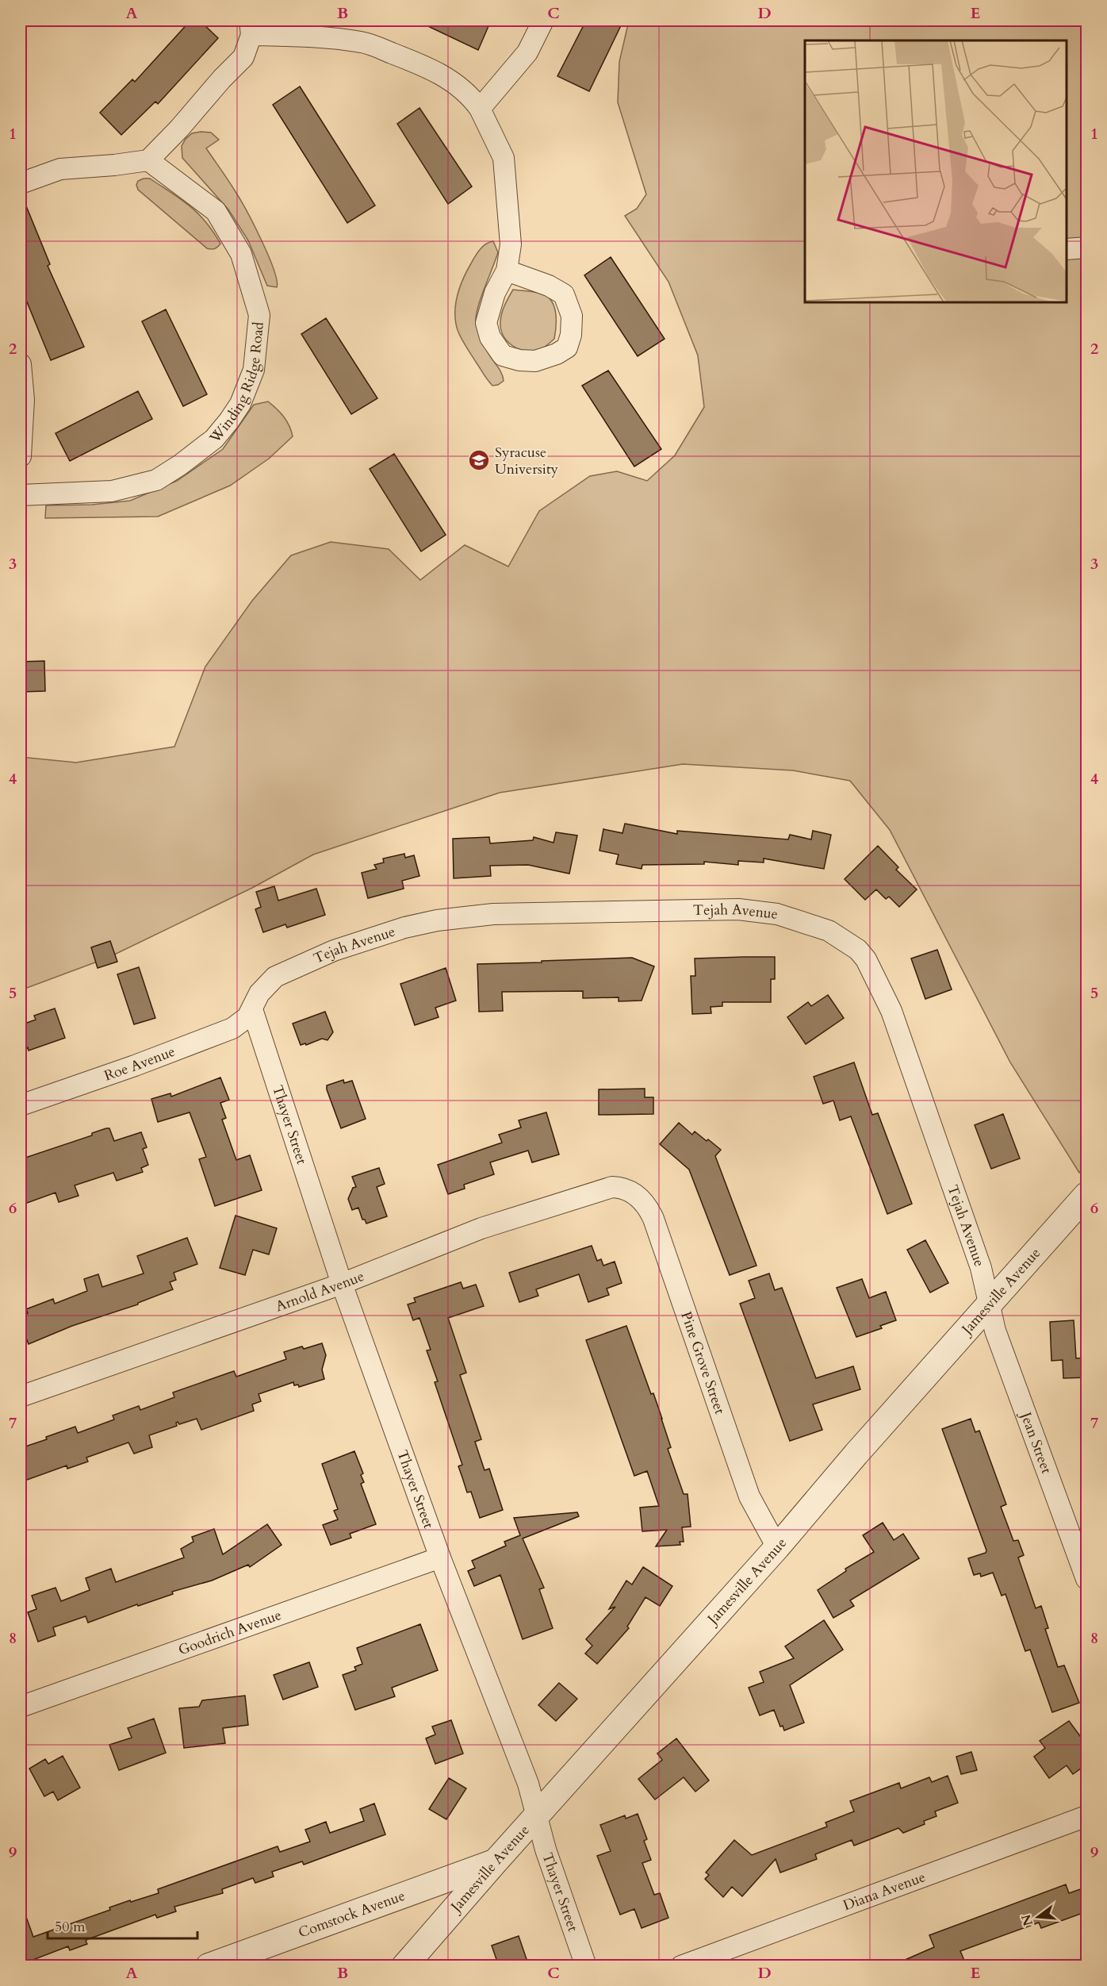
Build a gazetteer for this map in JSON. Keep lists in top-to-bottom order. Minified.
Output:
{"streets":{"street":["Winding Ridge Road","Tejah Avenue","Roe Avenue","Thayer Street","Arnold Avenue","Jamesville Avenue","Pine Grove Street","Jean Street","Goodrich Avenue","Diana Avenue","Comstock Avenue"]},"crossings":[["Tejah Avenue","Roe Avenue"],["Tejah Avenue","Thayer Street"],["Tejah Avenue","Jamesville Avenue"],["Tejah Avenue","Jean Street"],["Roe Avenue","Thayer Street"],["Thayer Street","Arnold Avenue"],["Thayer Street","Jamesville Avenue"],["Thayer Street","Goodrich Avenue"],["Arnold Avenue","Pine Grove Street"],["Jamesville Avenue","Pine Grove Street"],["Jamesville Avenue","Jean Street"],["Jamesville Avenue","Comstock Avenue"]],"places":{"school or university":["Syracuse University"]},"scale_bar":"50 m","north":"left","grid":{"columns":["A","B","C","D","E"],"rows":["1","2","3","4","5","6","7","8","9"]}}
